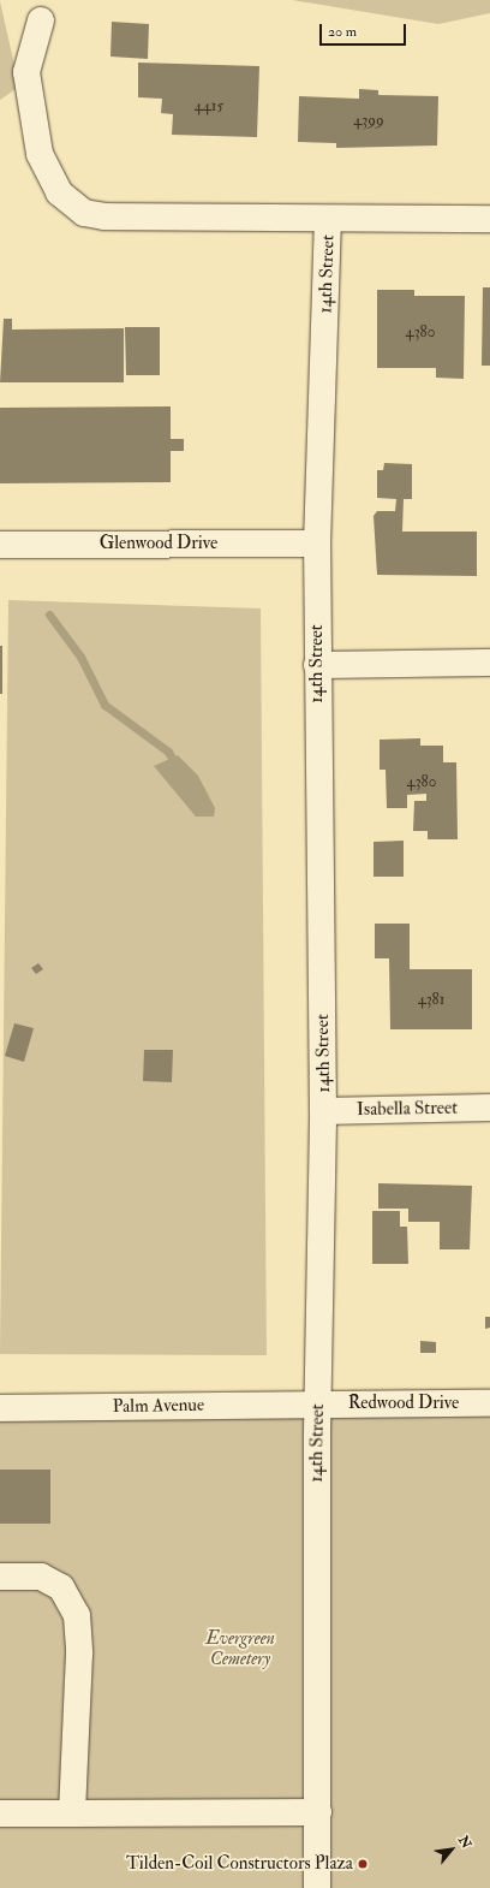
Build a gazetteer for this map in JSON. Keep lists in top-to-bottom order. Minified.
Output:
{"streets":{"street":["14th Street","Glenwood Drive","Isabella Street","Redwood Drive","Palm Avenue"]},"crossings":[["14th Street","Glenwood Drive"],["14th Street","Isabella Street"],["14th Street","Redwood Drive"],["14th Street","Palm Avenue"],["Redwood Drive","Palm Avenue"]],"parks":["Evergreen Cemetery"],"places":["Tilden-Coil Constructors Plaza"],"house_numbers":["4415","4399","4380","4380","4381"],"scale_bar":"20 m","north":"top right"}
